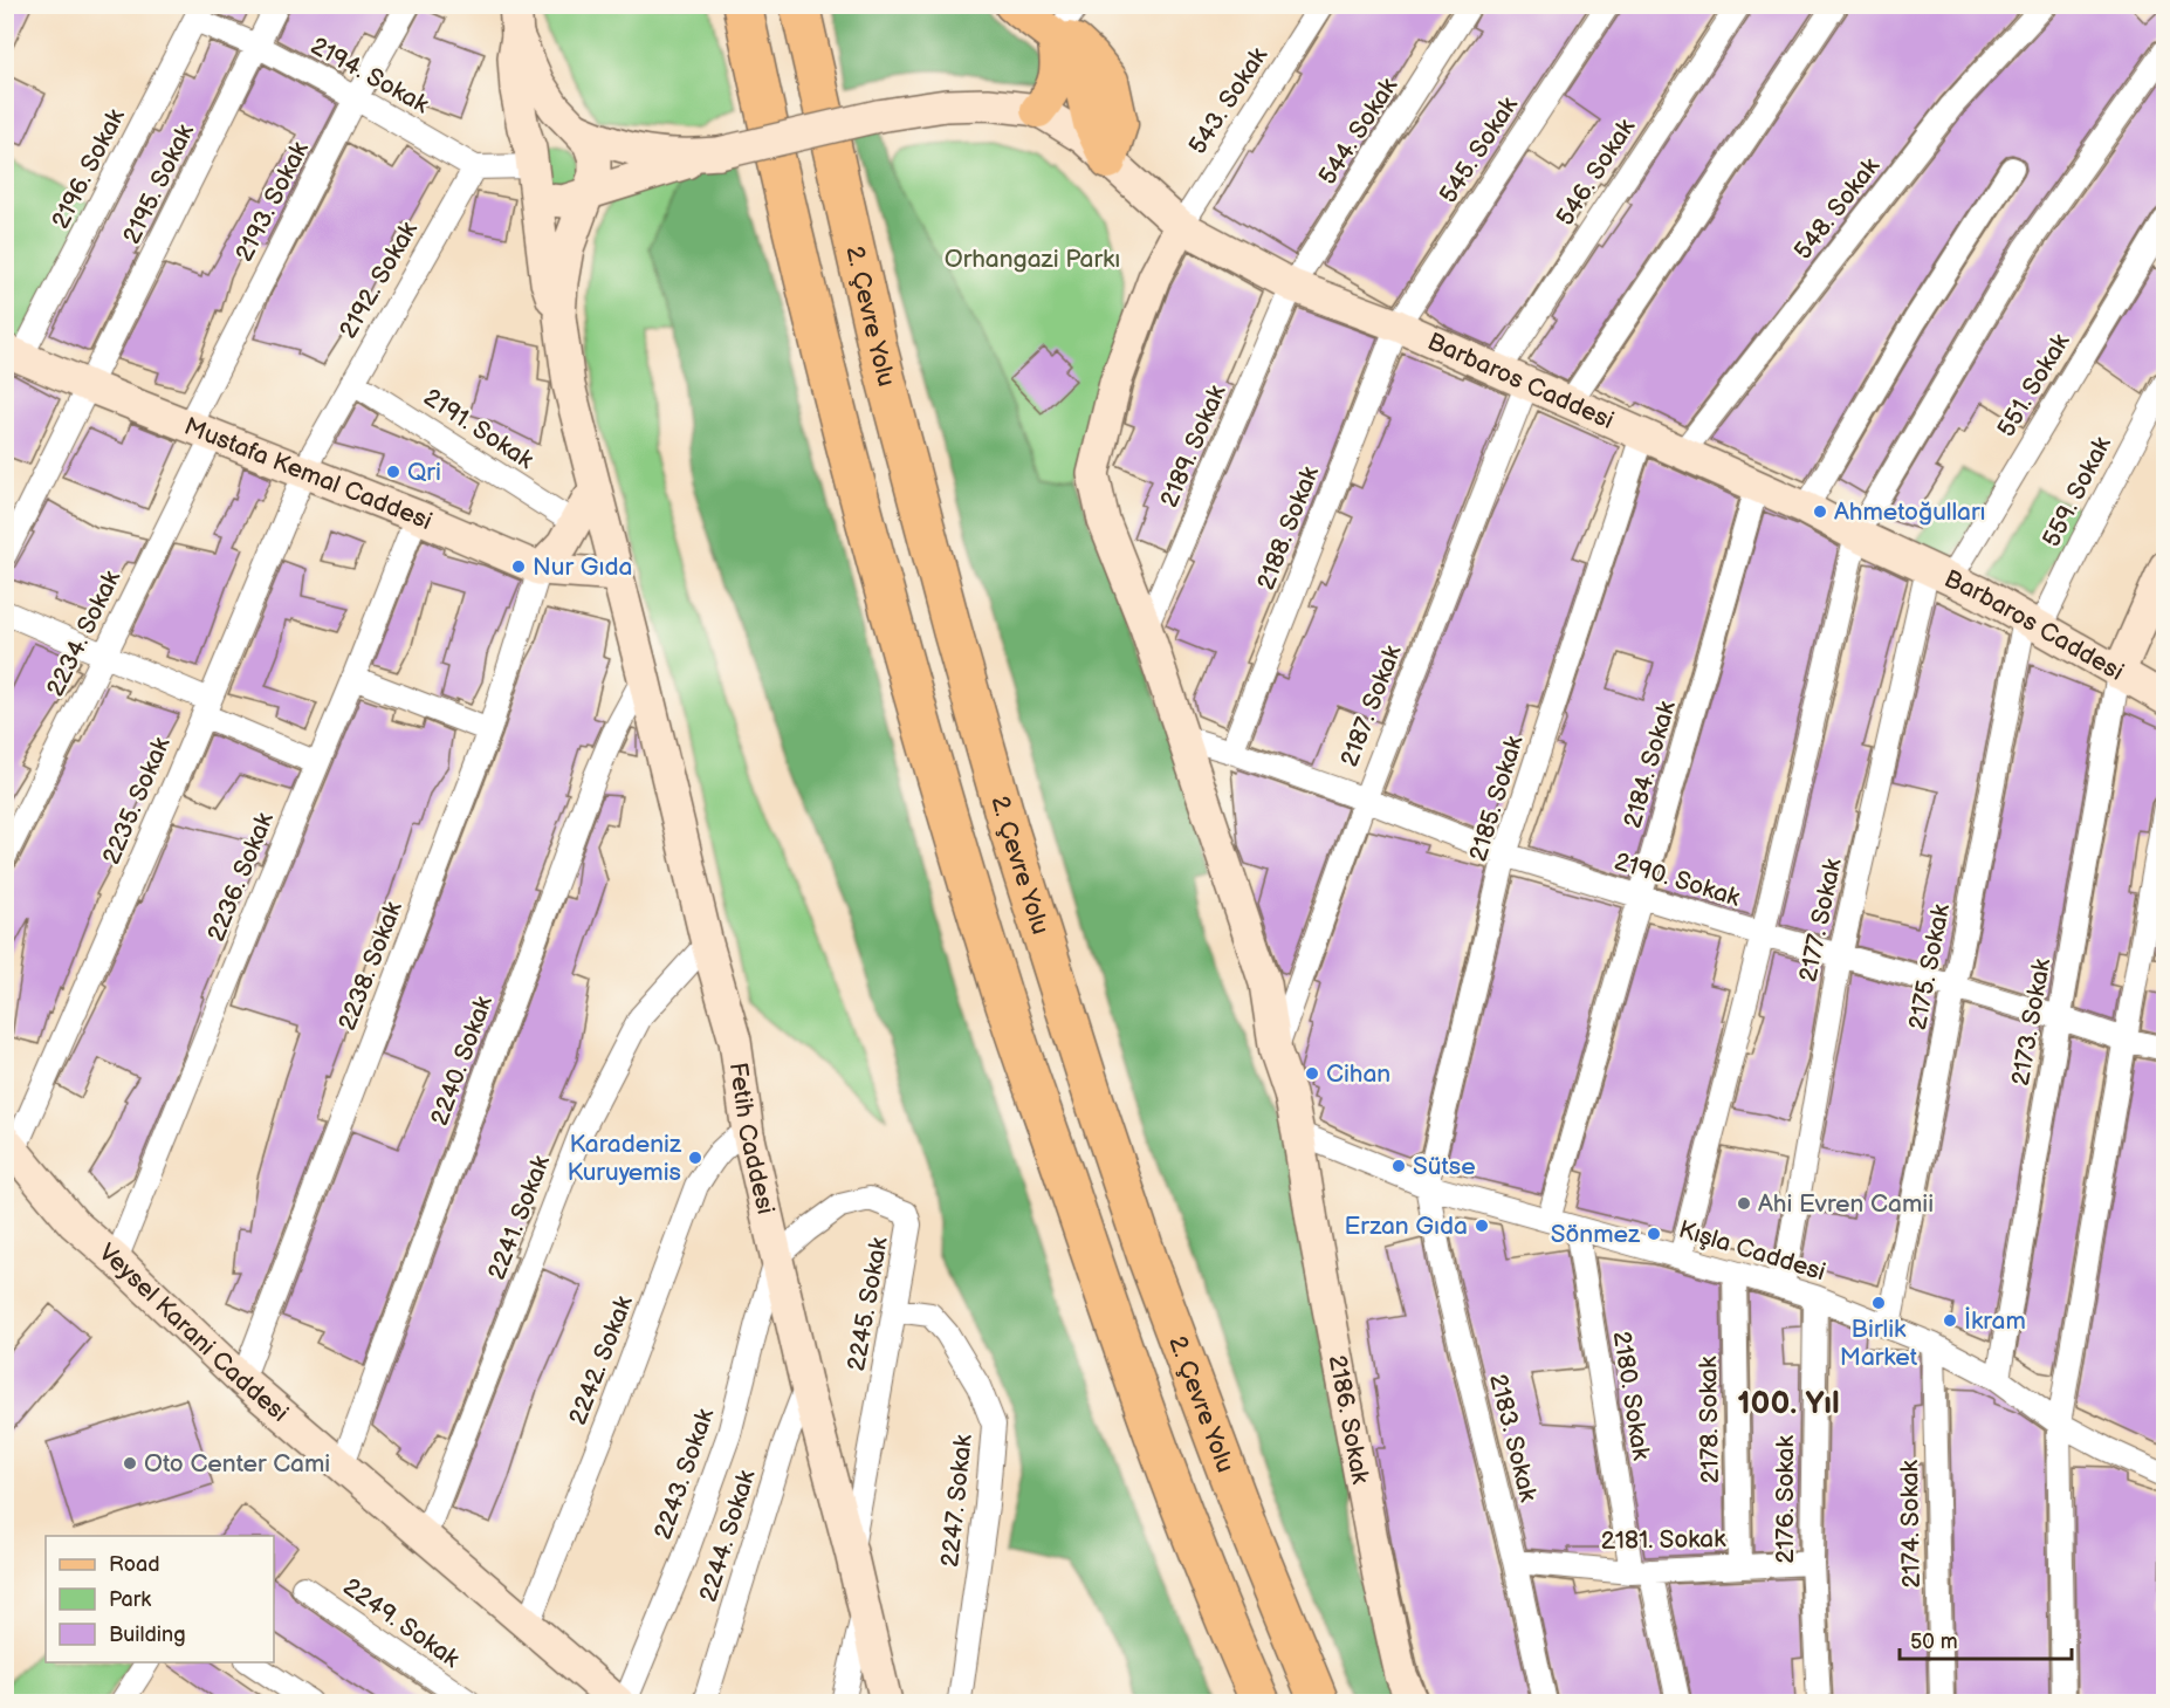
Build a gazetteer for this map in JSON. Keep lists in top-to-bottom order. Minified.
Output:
{"streets":{"highway":["2. Çevre Yolu"],"main road":["Barbaros Caddesi","Mustafa Kemal Caddesi","Fetih Caddesi","Veysel Karani Caddesi","2186. Sokak"],"street":["2194. Sokak","543. Sokak","544. Sokak","545. Sokak","2196. Sokak","546. Sokak","2195. Sokak","2193. Sokak","548. Sokak","2192. Sokak","551. Sokak","2191. Sokak","2189. Sokak","559. Sokak","2188. Sokak","2234. Sokak","2187. Sokak","2184. Sokak","2185. Sokak","2235. Sokak","2236. Sokak","2190. Sokak","2177. Sokak","2238. Sokak","2175. Sokak","2173. Sokak","2240. Sokak","2241. Sokak","Kışla Caddesi","2245. Sokak","2242. Sokak","2180. Sokak","2178. Sokak","2183. Sokak","2243. Sokak","2176. Sokak","2247. Sokak","2174. Sokak","2244. Sokak","2181. Sokak","2249. Sokak"]},"crossings":[["2194. Sokak","2196. Sokak"],["2194. Sokak","2195. Sokak"],["2194. Sokak","2193. Sokak"],["2194. Sokak","2192. Sokak"],["543. Sokak","Barbaros Caddesi"],["543. Sokak","2186. Sokak"],["544. Sokak","Barbaros Caddesi"],["544. Sokak","2189. Sokak"],["545. Sokak","Barbaros Caddesi"],["545. Sokak","2188. Sokak"],["2196. Sokak","Mustafa Kemal Caddesi"],["546. Sokak","Barbaros Caddesi"],["2195. Sokak","Mustafa Kemal Caddesi"],["2193. Sokak","Mustafa Kemal Caddesi"],["2193. Sokak","2234. Sokak"],["548. Sokak","Barbaros Caddesi"],["2192. Sokak","2191. Sokak"],["2192. Sokak","Mustafa Kemal Caddesi"],["2192. Sokak","2235. Sokak"],["Barbaros Caddesi","551. Sokak"],["Barbaros Caddesi","2189. Sokak"],["Barbaros Caddesi","559. Sokak"],["Barbaros Caddesi","2188. Sokak"],["Barbaros Caddesi","2187. Sokak"],["Barbaros Caddesi","2184. Sokak"],["Barbaros Caddesi","2185. Sokak"],["Barbaros Caddesi","2177. Sokak"],["Barbaros Caddesi","2175. Sokak"],["Barbaros Caddesi","2173. Sokak"],["Barbaros Caddesi","2186. Sokak"],["551. Sokak","2177. Sokak"],["2189. Sokak","2186. Sokak"],["Mustafa Kemal Caddesi","2234. Sokak"],["Mustafa Kemal Caddesi","2235. Sokak"],["Mustafa Kemal Caddesi","2236. Sokak"],["Mustafa Kemal Caddesi","2238. Sokak"],["Mustafa Kemal Caddesi","Fetih Caddesi"],["559. Sokak","2175. Sokak"],["2188. Sokak","2190. Sokak"],["2187. Sokak","2190. Sokak"],["2187. Sokak","2186. Sokak"],["2184. Sokak","2190. Sokak"],["2184. Sokak","Kışla Caddesi"],["2185. Sokak","2190. Sokak"],["2185. Sokak","Kışla Caddesi"],["2185. Sokak","2183. Sokak"],["2235. Sokak","Veysel Karani Caddesi"],["2236. Sokak","Veysel Karani Caddesi"],["2190. Sokak","2177. Sokak"],["2190. Sokak","2175. Sokak"],["2190. Sokak","2173. Sokak"],["2190. Sokak","2186. Sokak"],["2177. Sokak","Kışla Caddesi"],["2238. Sokak","Veysel Karani Caddesi"],["2175. Sokak","Kışla Caddesi"],["2173. Sokak","Kışla Caddesi"],["2240. Sokak","Fetih Caddesi"],["2240. Sokak","Veysel Karani Caddesi"],["Fetih Caddesi","2241. Sokak"],["Fetih Caddesi","2245. Sokak"],["Fetih Caddesi","2242. Sokak"],["Fetih Caddesi","2243. Sokak"],["Fetih Caddesi","2244. Sokak"],["2241. Sokak","Veysel Karani Caddesi"],["Kışla Caddesi","2180. Sokak"],["Kışla Caddesi","2186. Sokak"],["Kışla Caddesi","2178. Sokak"],["Kışla Caddesi","2183. Sokak"],["Kışla Caddesi","2176. Sokak"],["Kışla Caddesi","2174. Sokak"],["2245. Sokak","2243. Sokak"],["2245. Sokak","2247. Sokak"],["Veysel Karani Caddesi","2242. Sokak"],["2180. Sokak","2181. Sokak"],["2178. Sokak","2181. Sokak"],["2183. Sokak","2181. Sokak"],["2176. Sokak","2181. Sokak"]],"districts":["100. Yıl"],"parks":["Orhangazi Parkı"],"places":["Qri","Ahmetoğulları","Nur Gıda","Cihan","Karadeniz Kuruyemis","Sütse","Ahi Evren Camii","Erzan Gıda","Sönmez","Birlik Market","İkram","Oto Center Cami"],"legend":["Road","Park","Building"],"scale_bar":"50 m"}
